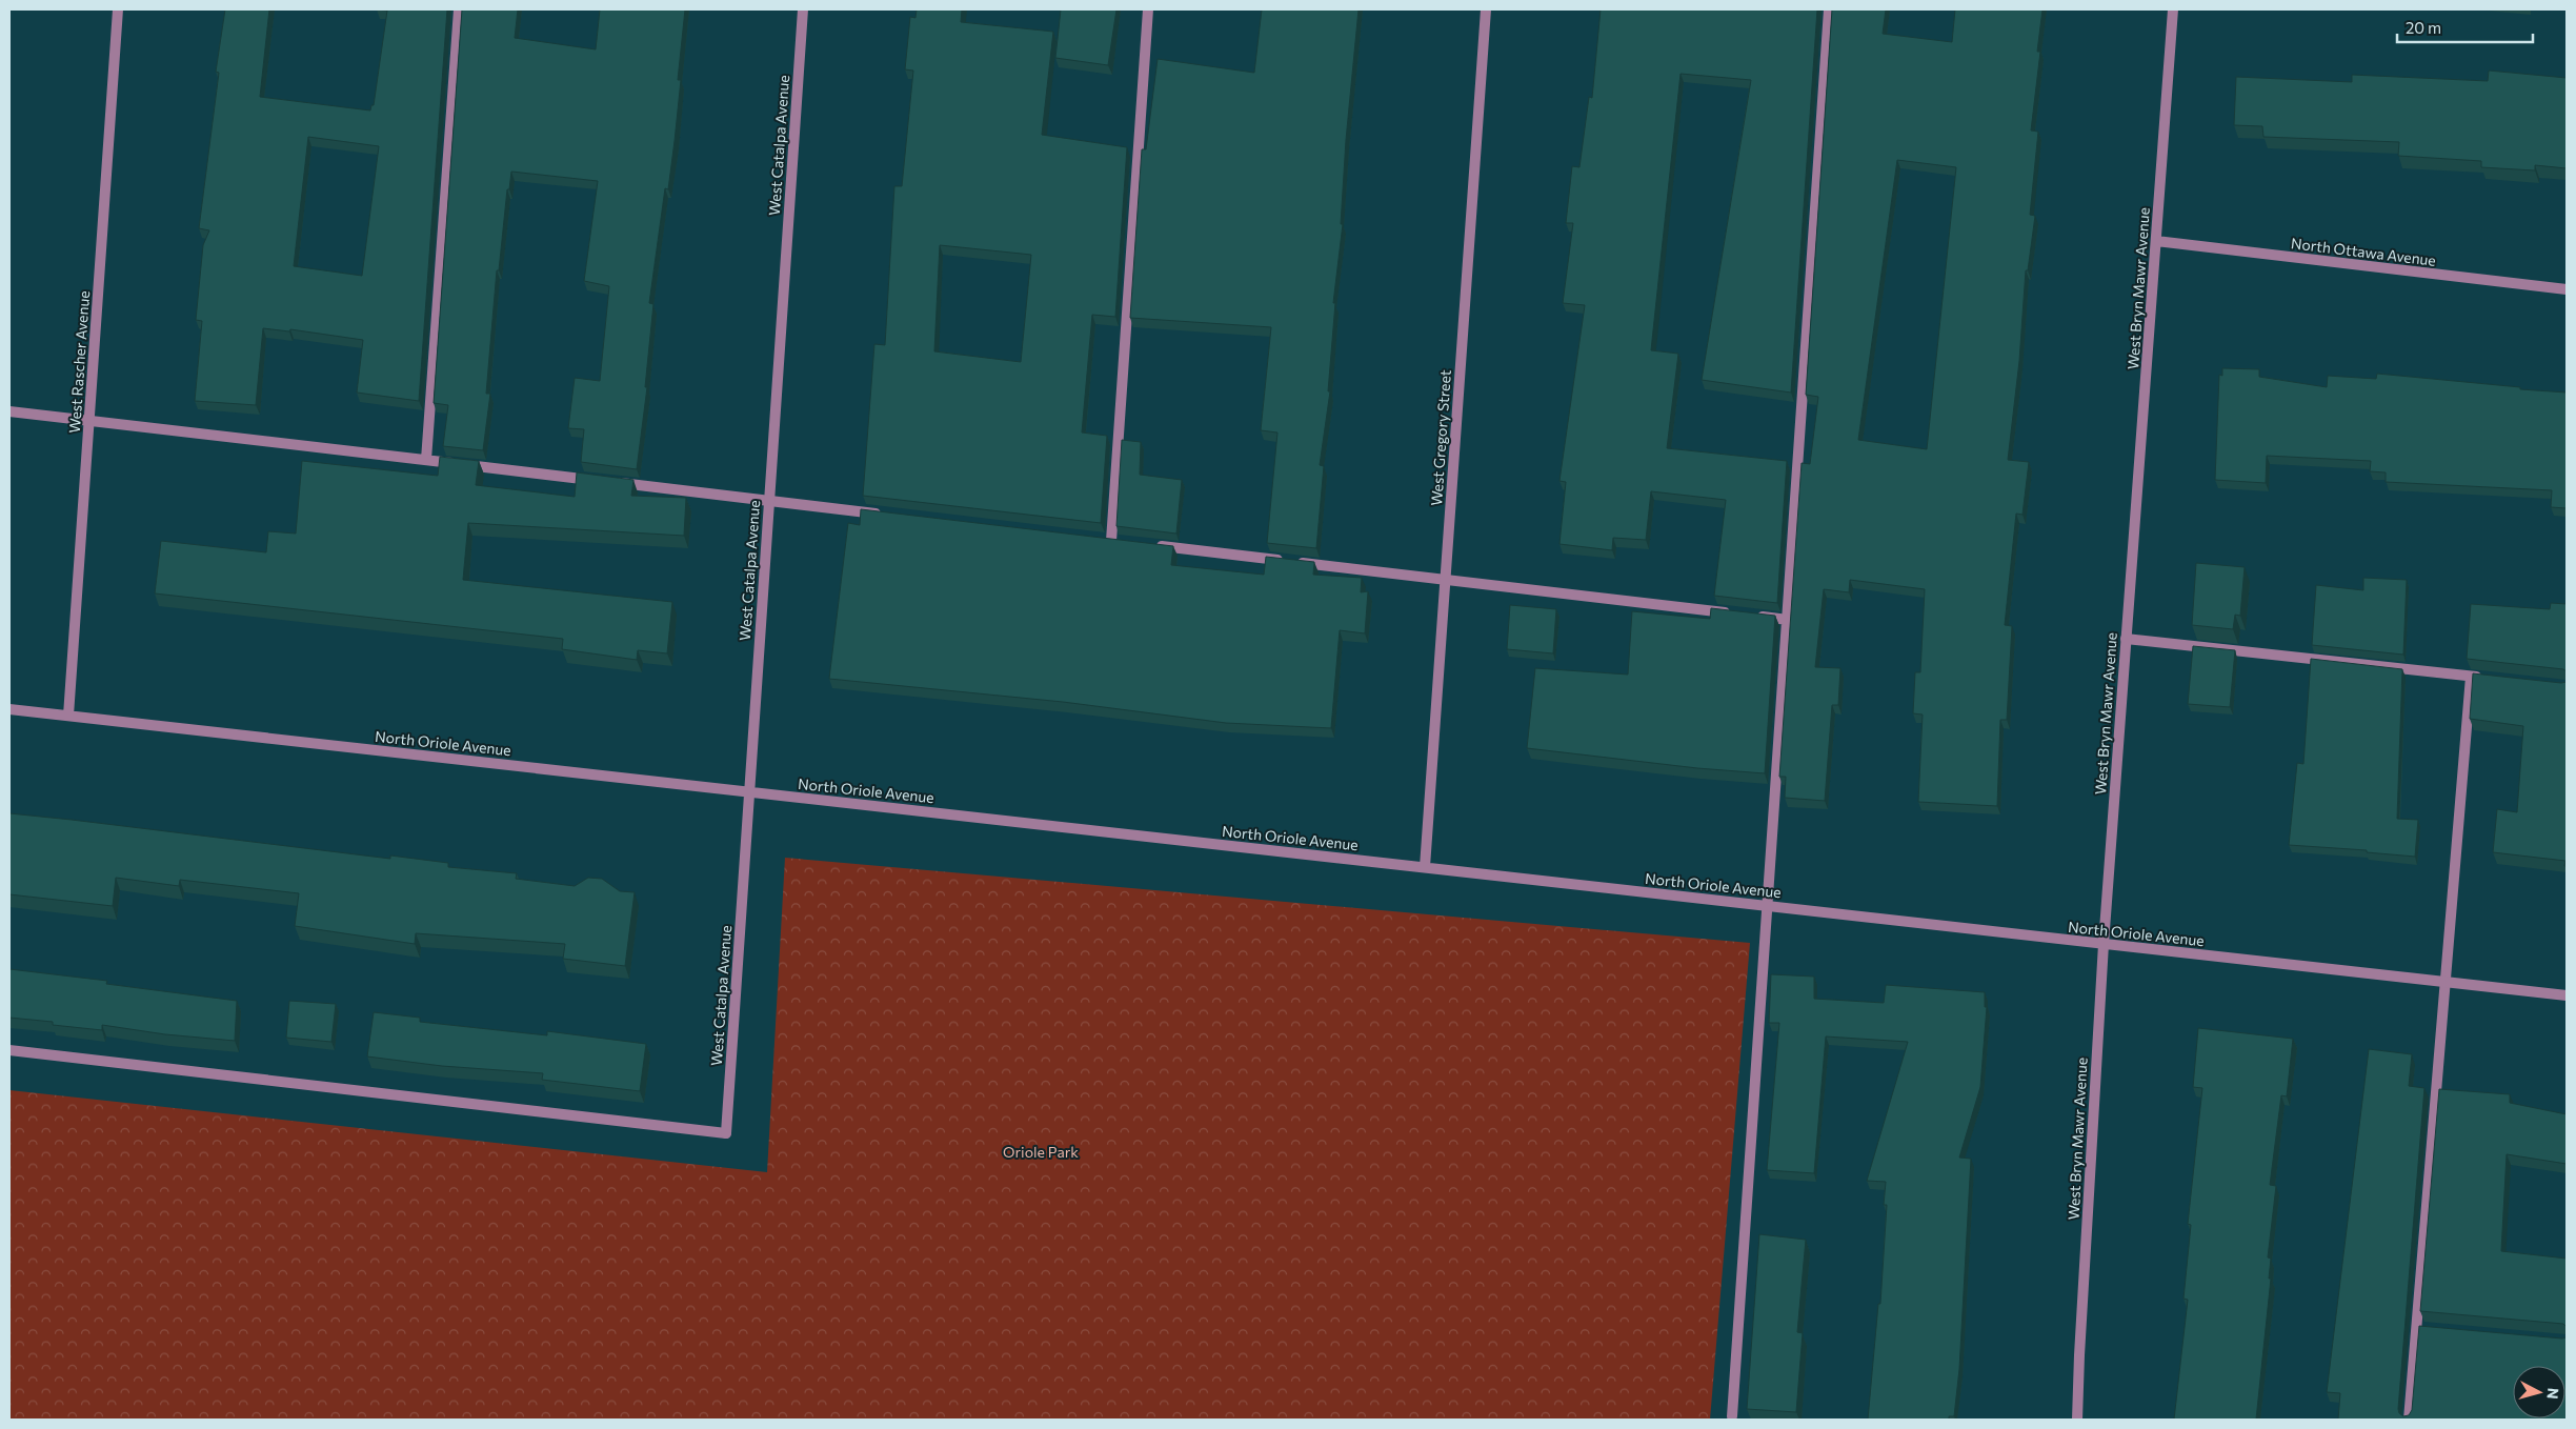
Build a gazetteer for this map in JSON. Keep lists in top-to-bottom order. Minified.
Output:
{"streets":{"street":["West Catalpa Avenue","North Ottawa Avenue","West Bryn Mawr Avenue","West Rascher Avenue","West Gregory Street","North Oriole Avenue"]},"crossings":[["West Catalpa Avenue","North Oriole Avenue"],["North Ottawa Avenue","West Bryn Mawr Avenue"],["West Bryn Mawr Avenue","North Oriole Avenue"],["West Rascher Avenue","North Oriole Avenue"],["West Gregory Street","North Oriole Avenue"]],"parks":["Oriole Park"],"scale_bar":"20 m","north":"right"}
